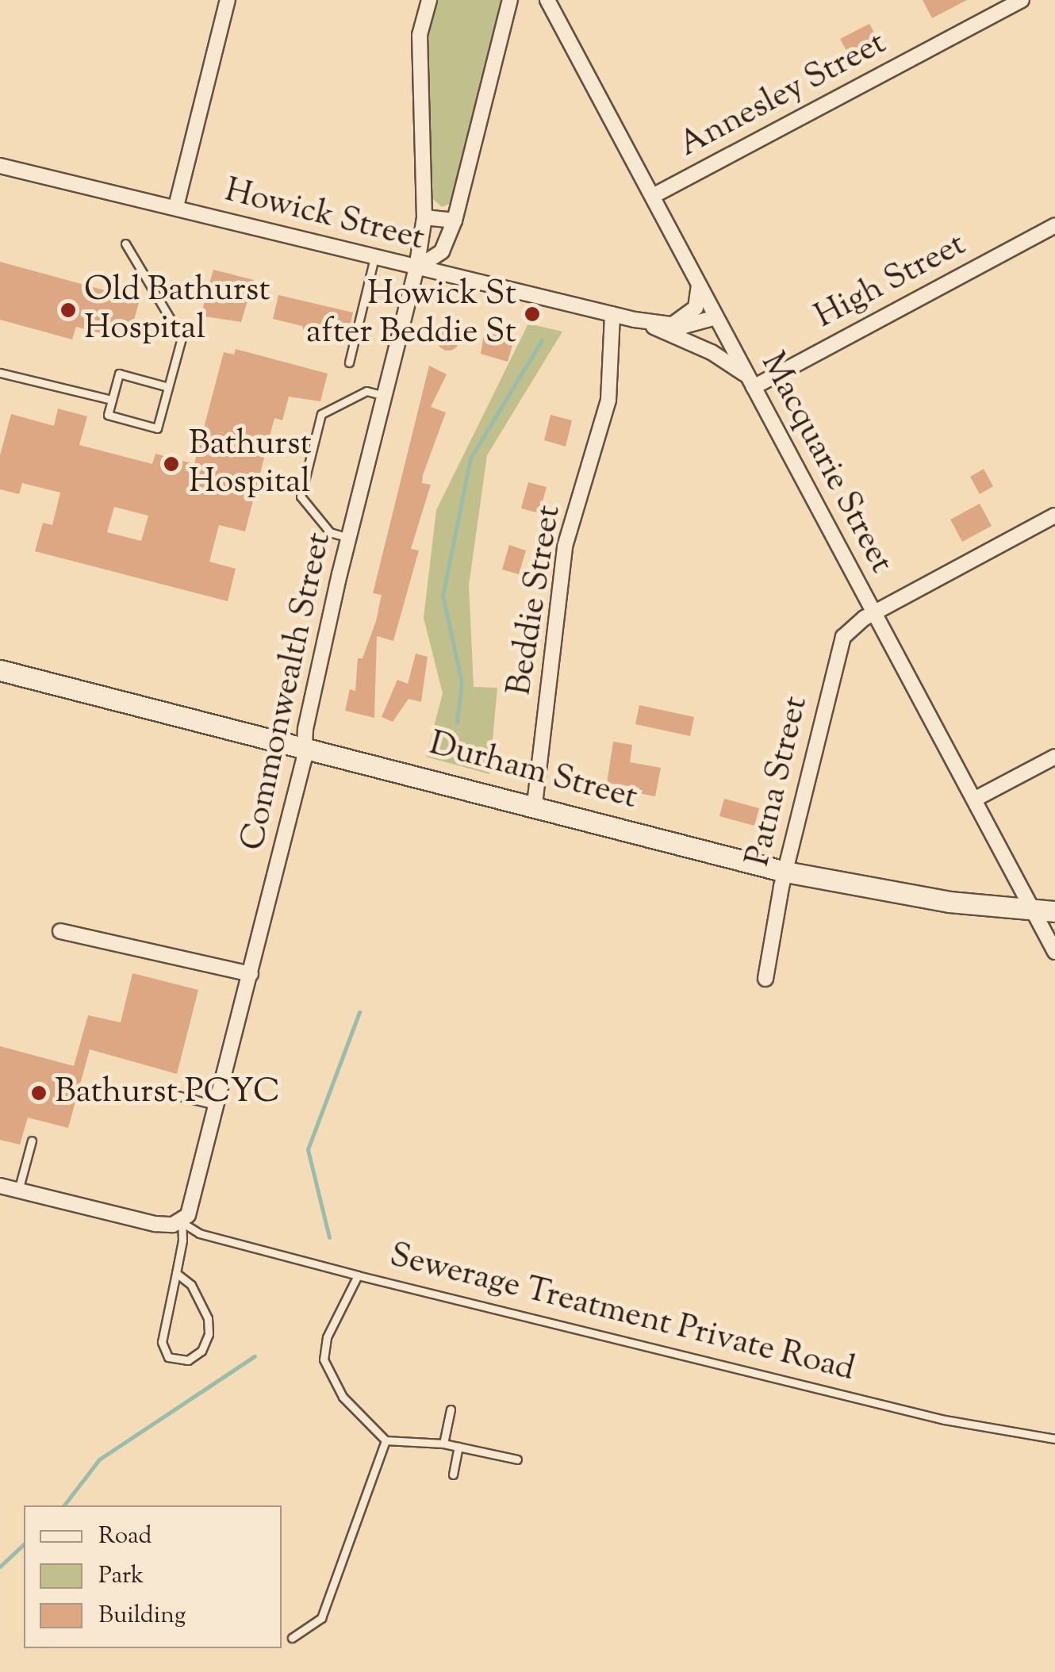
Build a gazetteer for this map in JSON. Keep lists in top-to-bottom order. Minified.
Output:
{"streets":{"main road":["Durham Street"],"street":["Annesley Street","Howick Street","High Street","Macquarie Street","Beddie Street","Commonwealth Street","Patna Street"],"lane":["Sewerage Treatment Private Road"]},"crossings":[["Annesley Street","Macquarie Street"],["Howick Street","High Street"],["Howick Street","Macquarie Street"],["Howick Street","Beddie Street"],["Howick Street","Commonwealth Street"],["High Street","Macquarie Street"],["Macquarie Street","Durham Street"],["Macquarie Street","Patna Street"],["Beddie Street","Durham Street"],["Commonwealth Street","Durham Street"],["Commonwealth Street","Sewerage Treatment Private Road"],["Durham Street","Patna Street"]],"places":["Old Bathurst Hospital","Howick St after Beddie St","Bathurst Hospital","Bathurst PCYC"],"legend":["Road","Park","Building"]}
